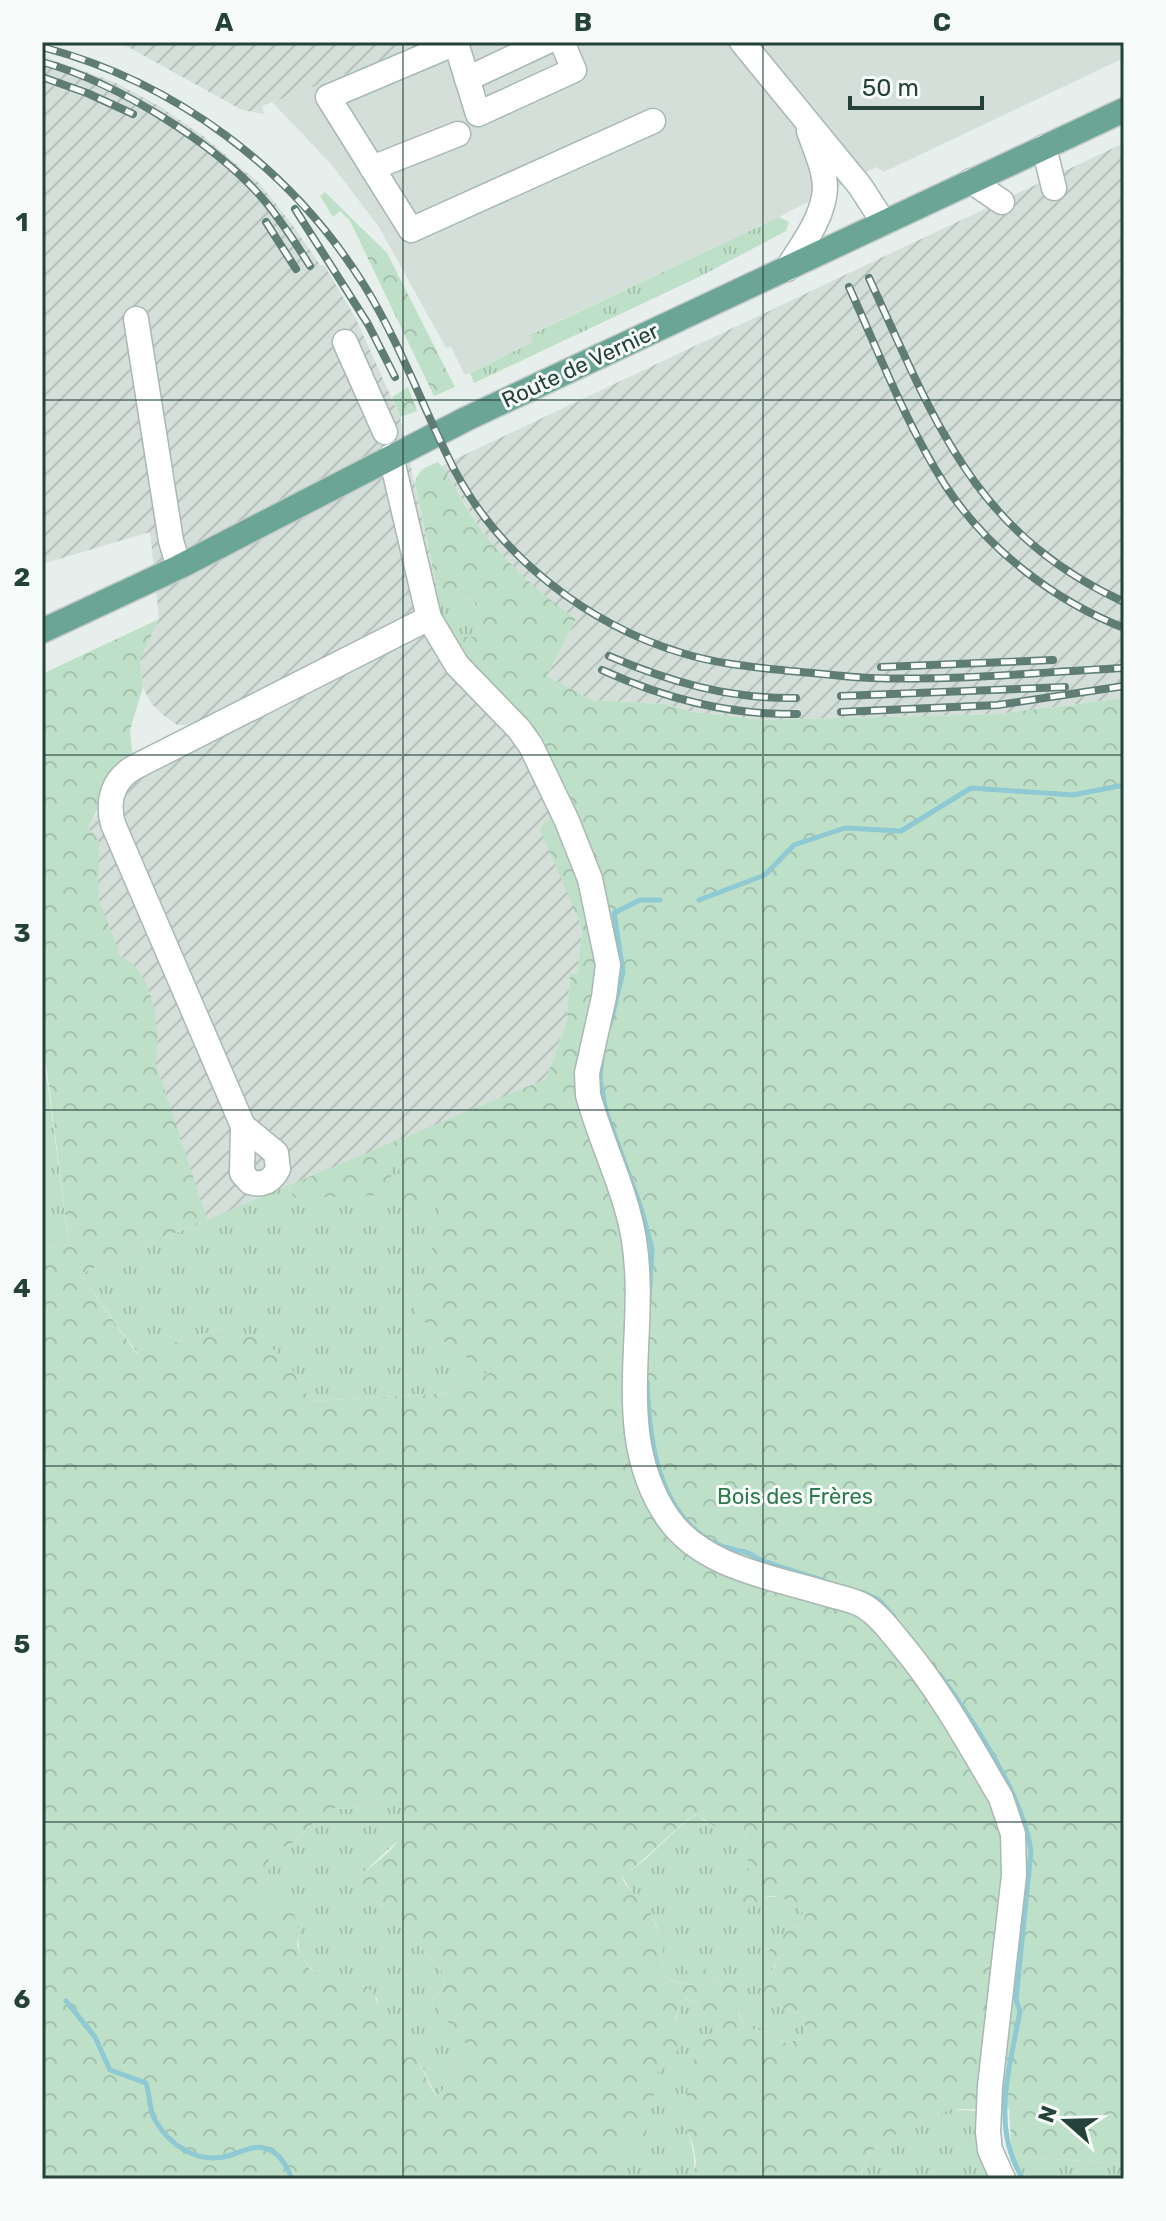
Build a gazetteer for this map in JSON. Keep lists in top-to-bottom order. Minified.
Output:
{"streets":{"main road":["Route de Vernier"]},"parks":["Bois des Frères"],"scale_bar":"50 m","north":"left","grid":{"columns":["A","B","C"],"rows":["1","2","3","4","5","6"]}}
